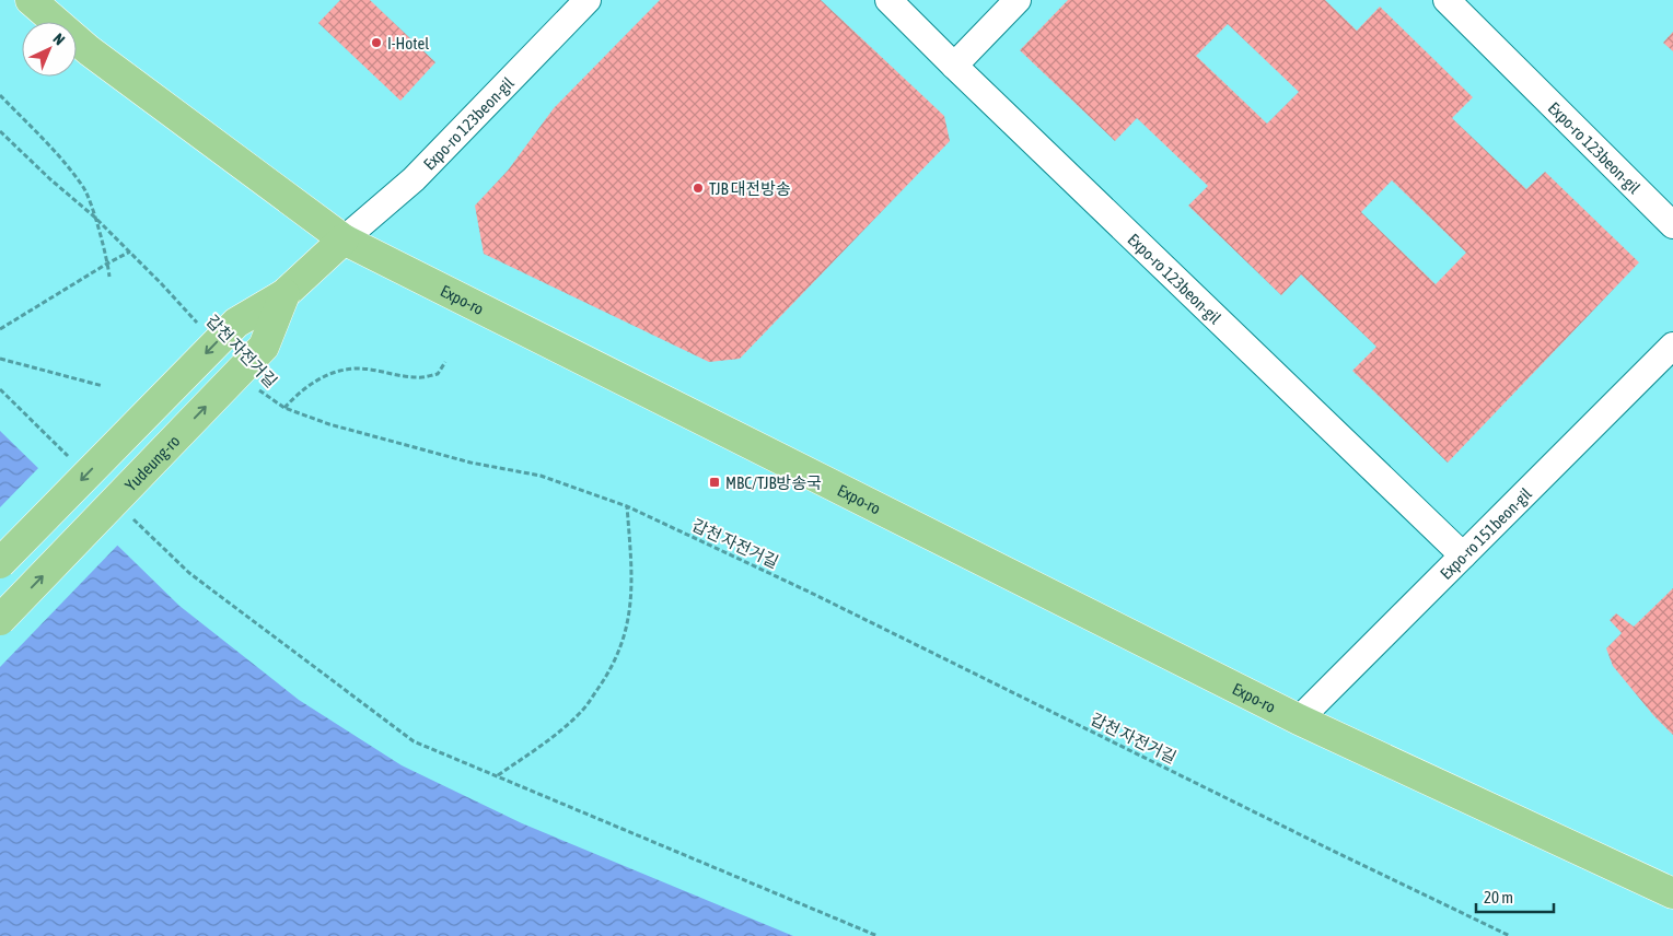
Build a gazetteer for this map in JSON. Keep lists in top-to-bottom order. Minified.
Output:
{"streets":{"main road":["Expo-ro","Yudeung-ro"],"street":["Expo-ro 123beon-gil","Expo-ro 151beon-gil"],"path":["갑천 자전거길"]},"crossings":[["Expo-ro 123beon-gil","Expo-ro"],["Expo-ro 123beon-gil","Yudeung-ro"],["Expo-ro 123beon-gil","Expo-ro 151beon-gil"],["Expo-ro","Yudeung-ro"],["Expo-ro","Expo-ro 151beon-gil"]],"places":{"other":["I-Hotel","TJB 대전방송"],"transit":["MBC/TJB방송국"]},"scale_bar":"20 m","north":"top right"}
